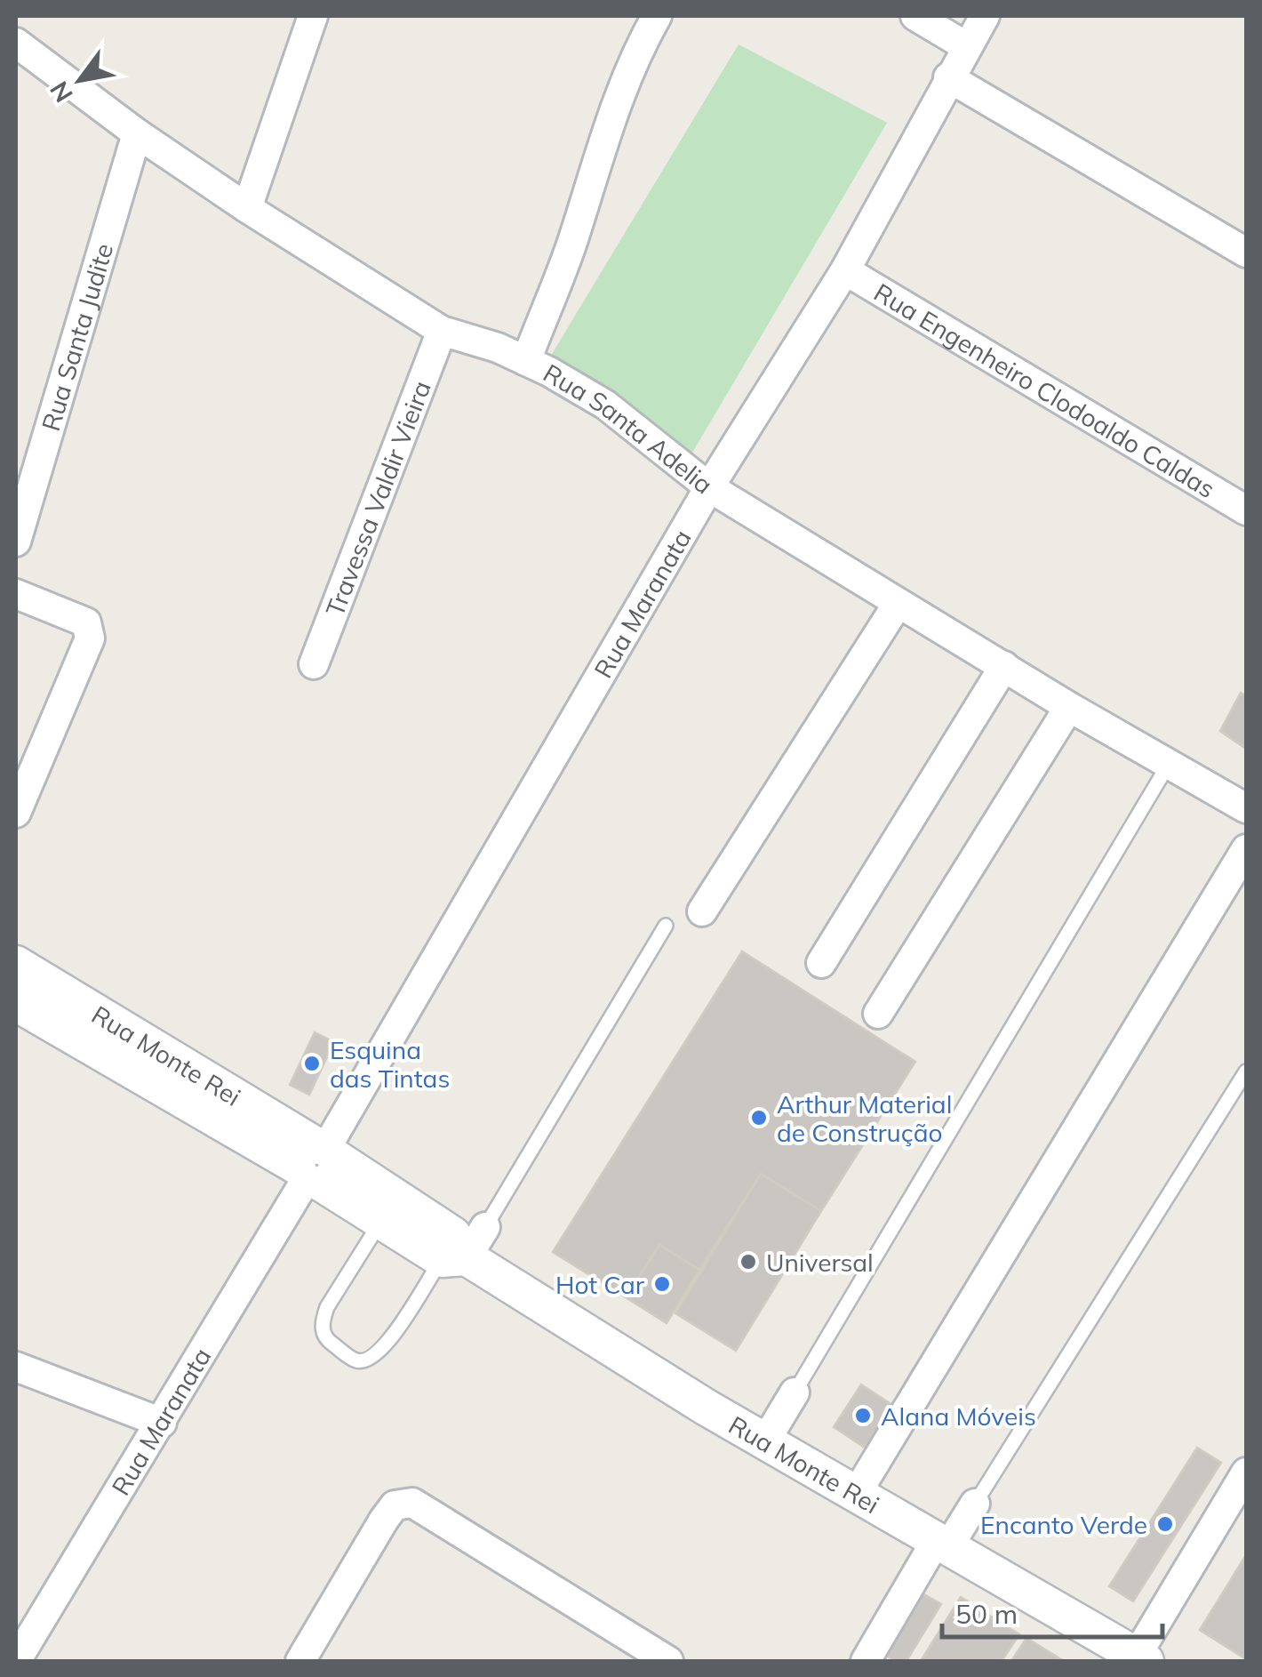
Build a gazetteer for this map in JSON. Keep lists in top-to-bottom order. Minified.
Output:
{"streets":{"street":["Rua Santa Judite","Rua Engenheiro Clodoaldo Caldas","Rua Santa Adelia","Travessa Valdir Vieira","Rua Maranata","Rua Monte Rei"]},"crossings":[["Rua Santa Judite","Rua Santa Adelia"],["Rua Engenheiro Clodoaldo Caldas","Rua Maranata"],["Rua Santa Adelia","Travessa Valdir Vieira"],["Rua Santa Adelia","Rua Maranata"],["Rua Maranata","Rua Monte Rei"]],"places":["Esquina das Tintas","Arthur Material de Construção","Universal","Hot Car","Alana Móveis","Encanto Verde"],"scale_bar":"50 m","north":"bottom left"}
